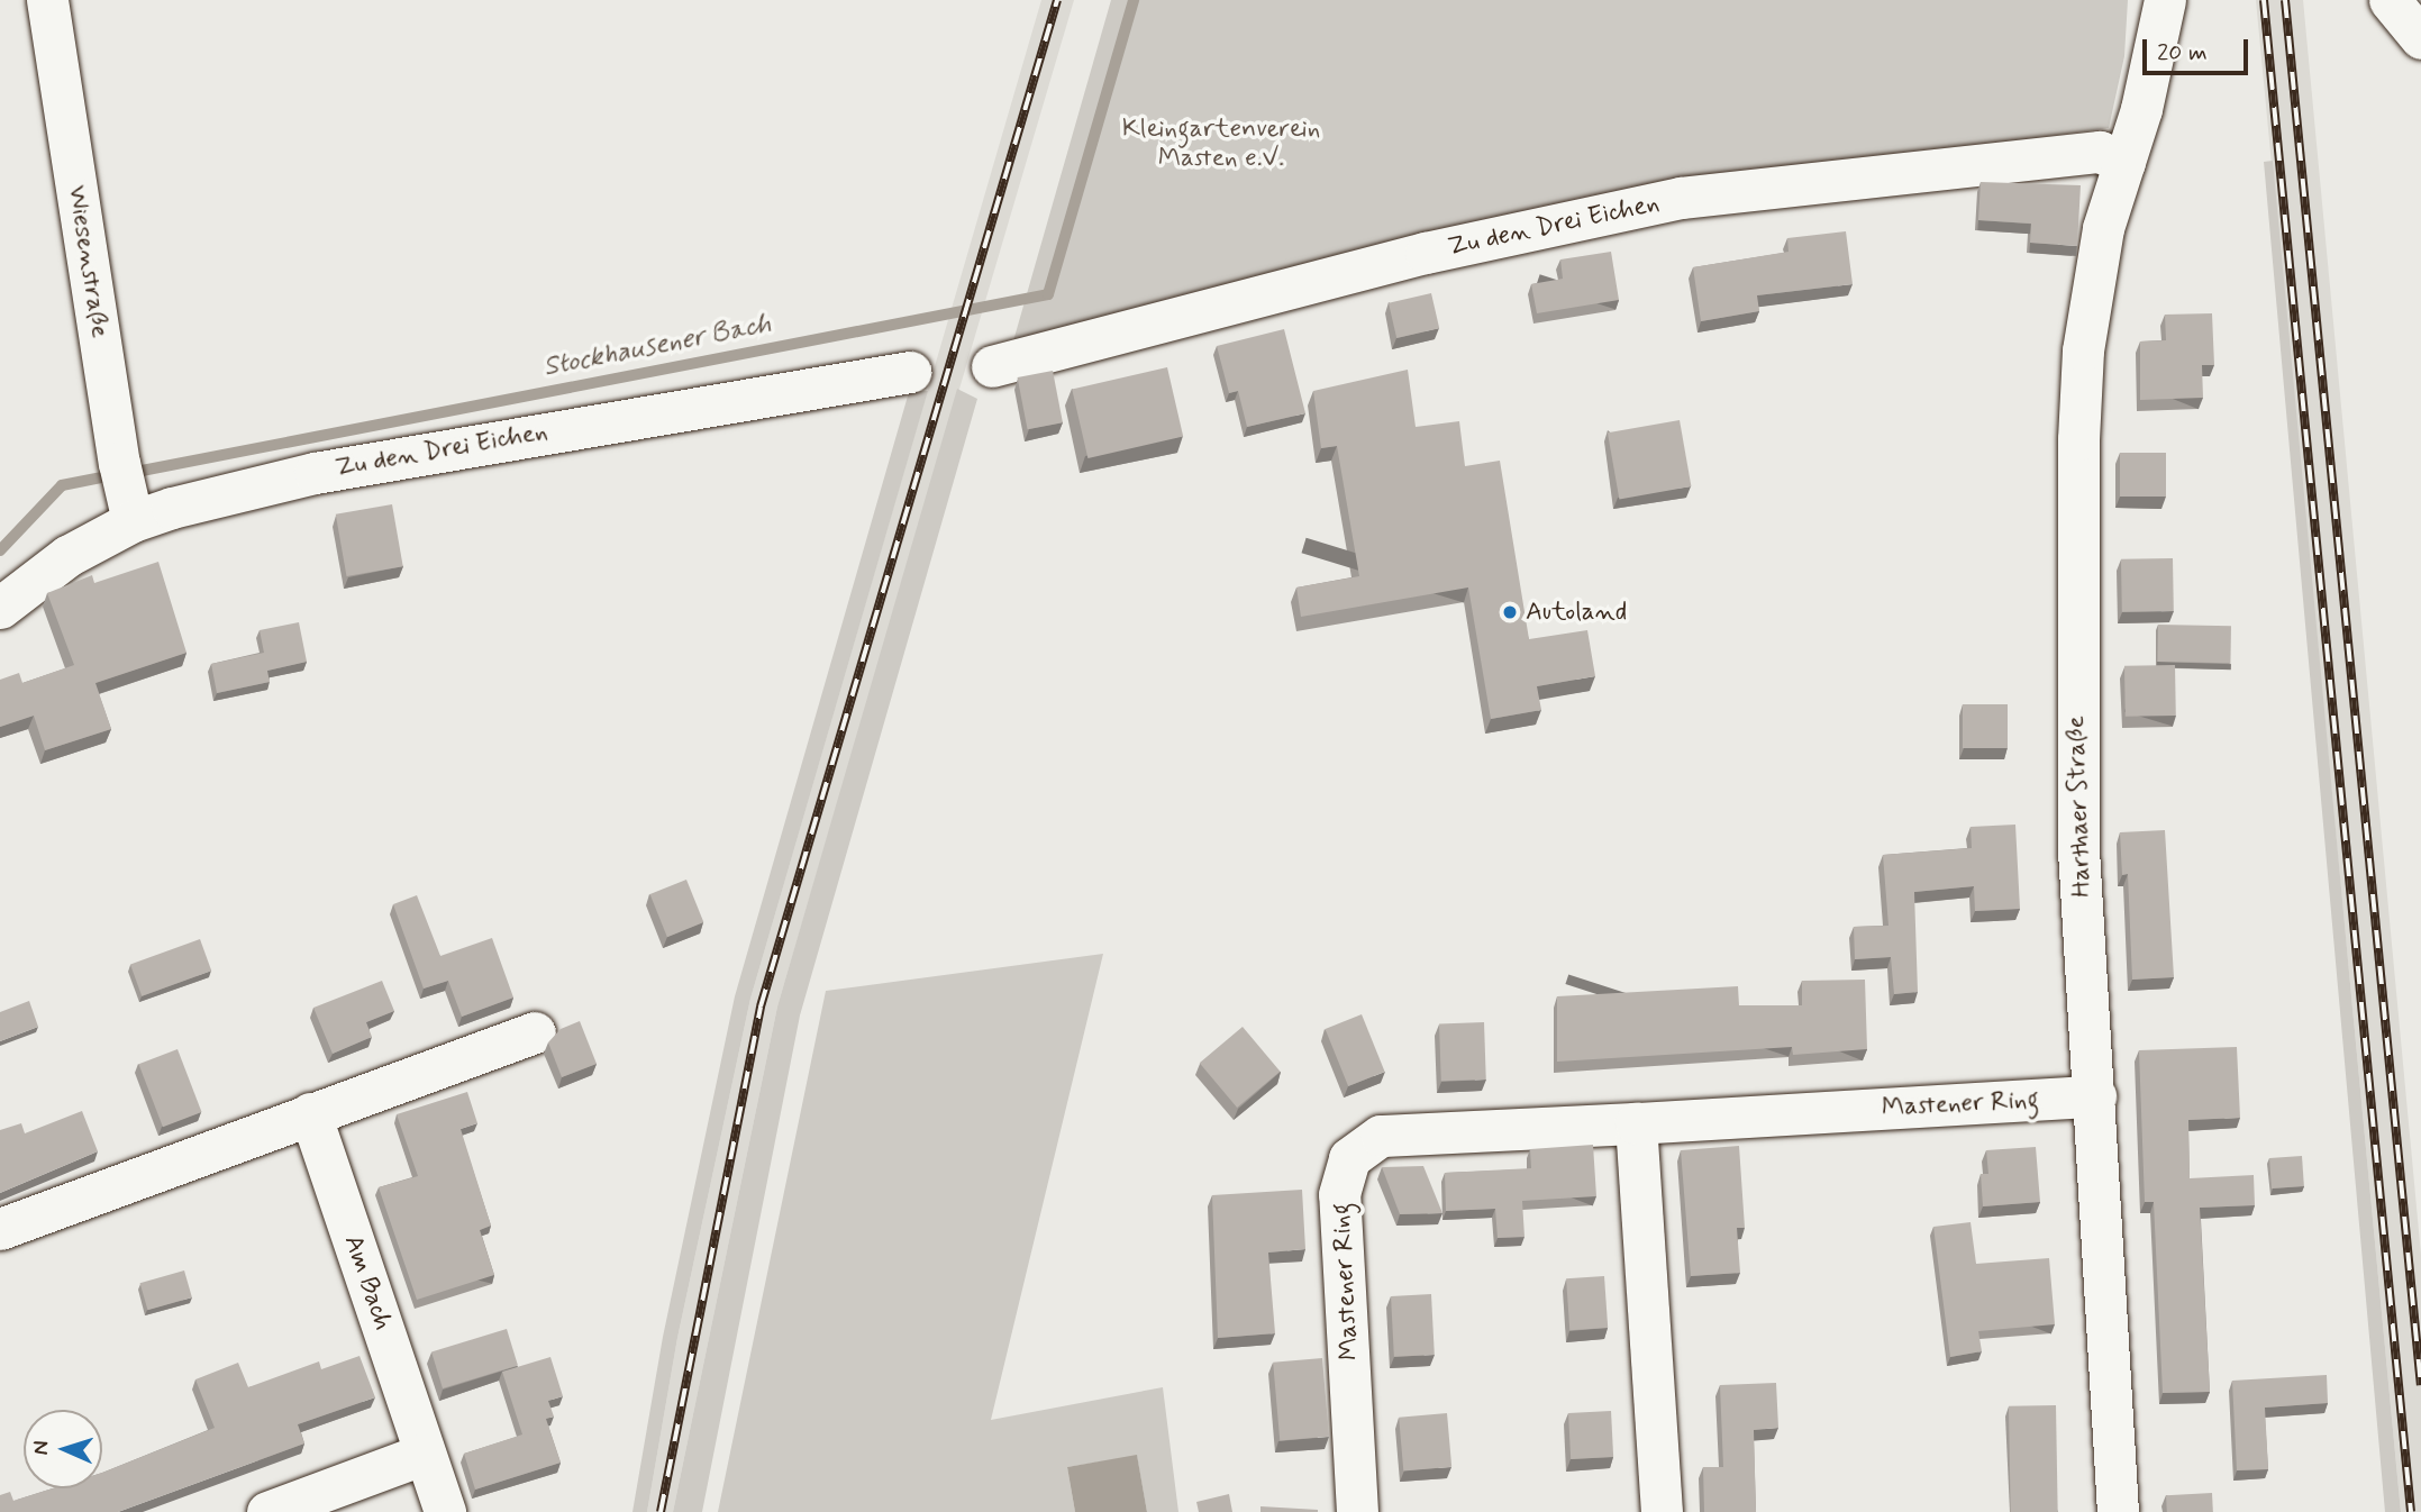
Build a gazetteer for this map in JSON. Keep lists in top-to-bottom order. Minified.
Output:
{"streets":{"street":["Zu den Drei Eichen","Wiesenstraße","Harthaer Straße","Mastener Ring","Am Bach"]},"crossings":[["Zu den Drei Eichen","Wiesenstraße"],["Zu den Drei Eichen","Harthaer Straße"],["Harthaer Straße","Mastener Ring"]],"water":["Stockhausener Bach"],"parks":["Kleingartenverein Masten e.V."],"places":["Autoland"],"scale_bar":"20 m","north":"left"}
